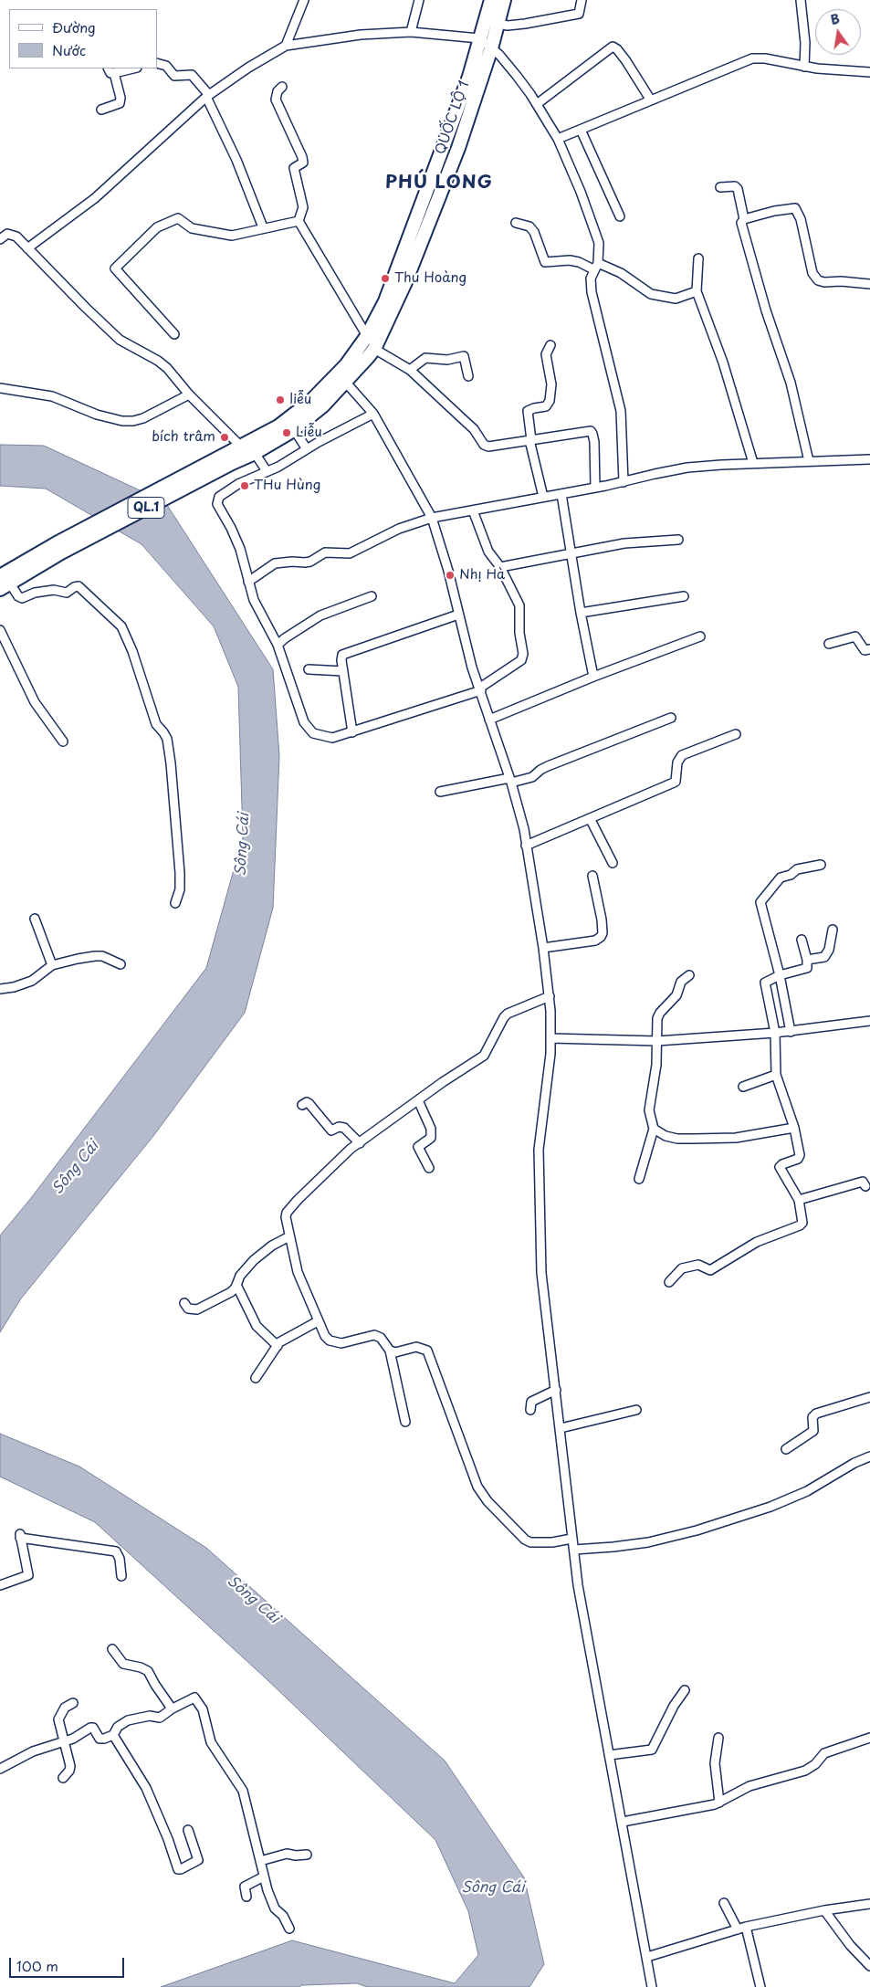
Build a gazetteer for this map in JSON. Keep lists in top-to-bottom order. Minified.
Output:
{"streets":{"highway":["QUỐC LỘ 1","QL.1"]},"crossings":[["QUỐC LỘ 1","QL.1"]],"districts":["PHÚ LONG"],"water":["Sông Cái"],"places":["Thu Hoàng","liễu","Liễu","bích trâm","THu Hùng","Nhị Hà"],"legend":["Đường","Nước"],"scale_bar":"100 m","north":"top"}
